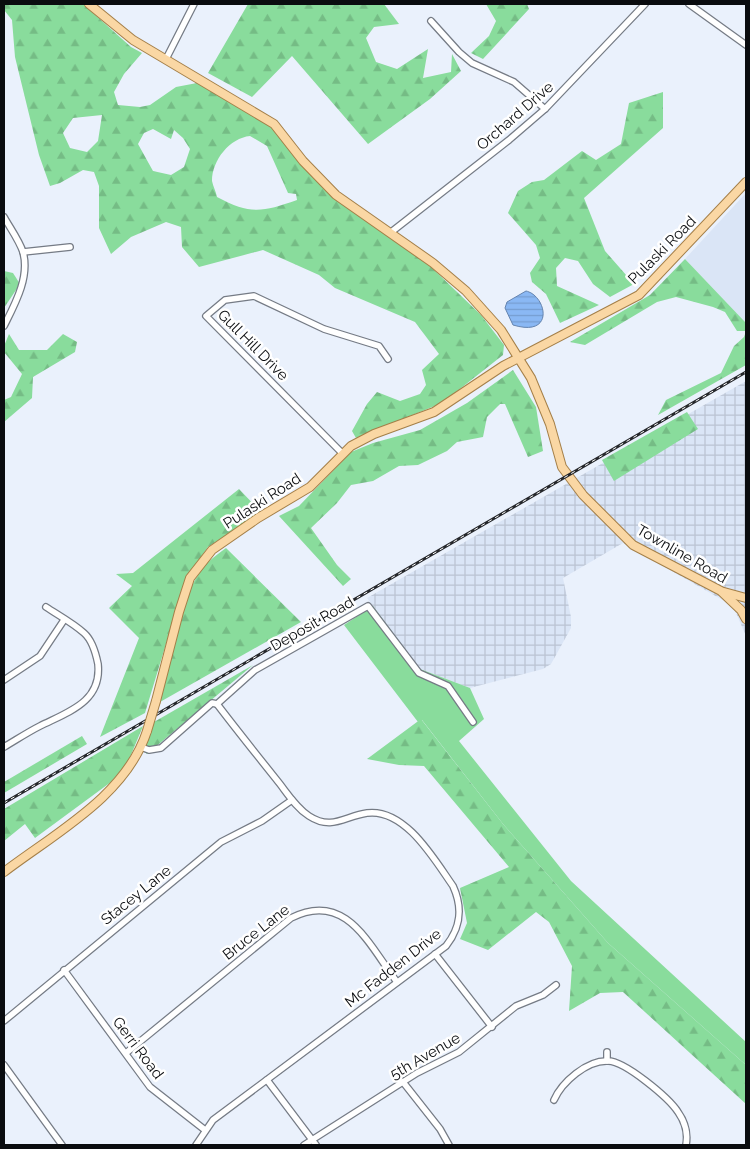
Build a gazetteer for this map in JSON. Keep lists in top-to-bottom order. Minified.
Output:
{"streets":{"main road":["Pulaski Road","Townline Road"],"street":["Orchard Drive","Gull Hill Drive","Deposit Road","Stacey Lane","Bruce Lane","Mc Fadden Drive","Gerri Road","5th Avenue"]},"crossings":[["Orchard Drive","Townline Road"],["Pulaski Road","Gull Hill Drive"],["Pulaski Road","Townline Road"],["Pulaski Road","Deposit Road"],["Deposit Road","Mc Fadden Drive"],["Stacey Lane","Mc Fadden Drive"],["Stacey Lane","Gerri Road"],["Bruce Lane","Mc Fadden Drive"],["Bruce Lane","Gerri Road"],["Mc Fadden Drive","Gerri Road"]]}
